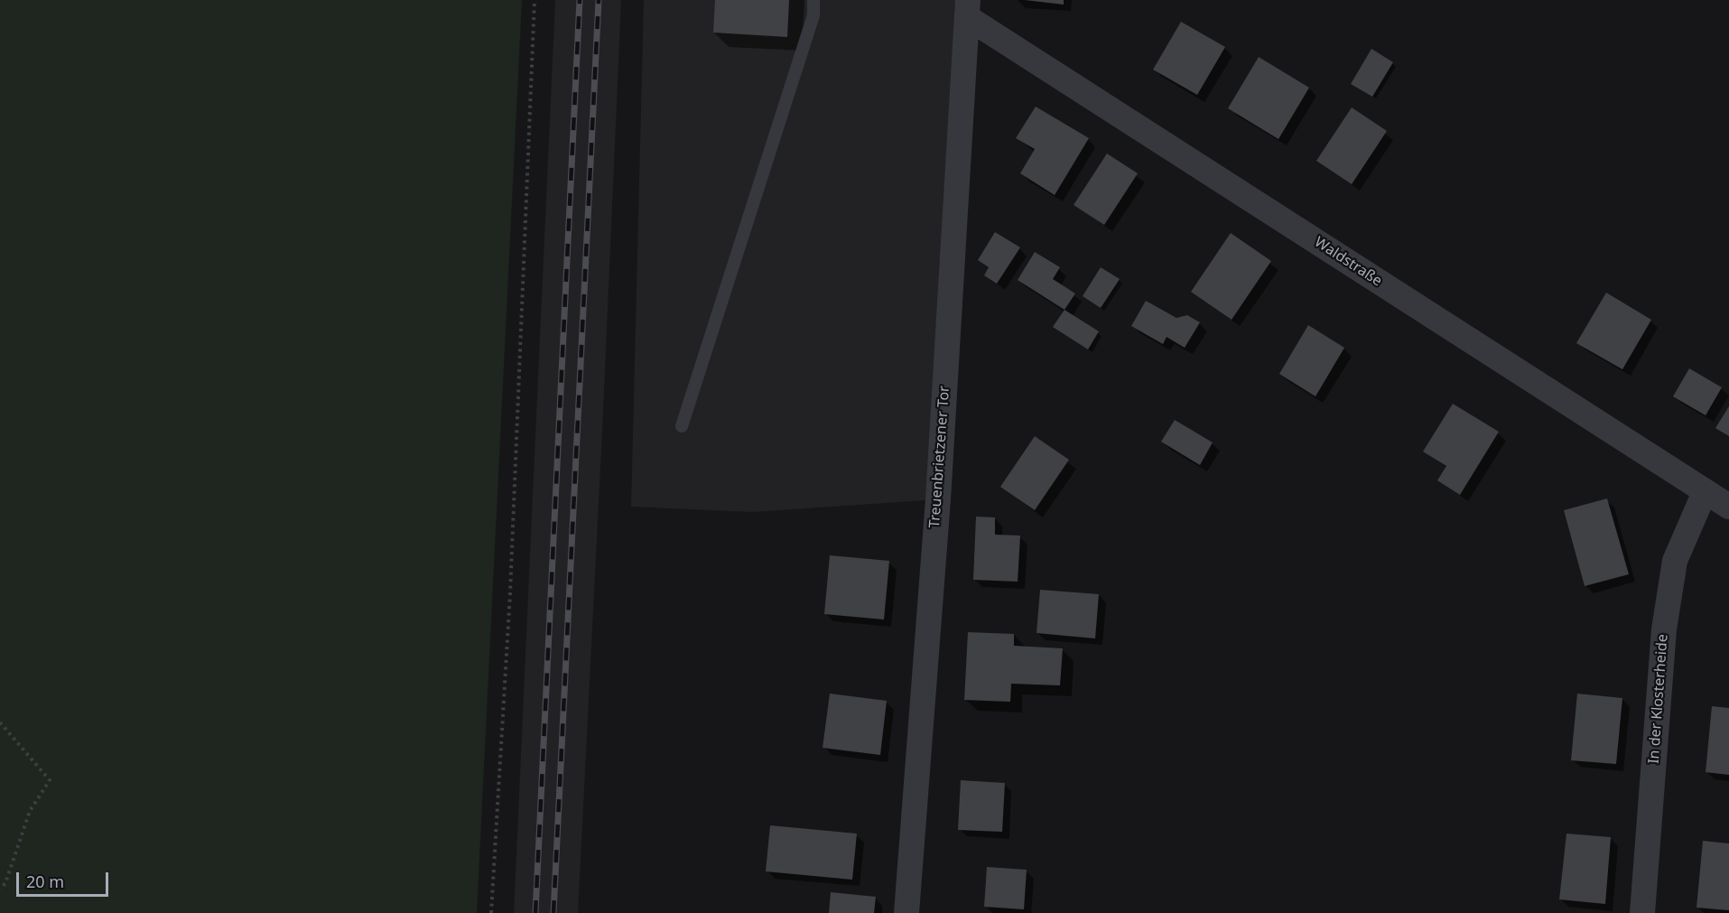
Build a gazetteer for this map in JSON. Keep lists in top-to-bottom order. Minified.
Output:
{"streets":{"street":["Waldstraße","Treuenbrietzener Tor","In der Klosterheide"]},"crossings":[["Waldstraße","Treuenbrietzener Tor"],["Waldstraße","In der Klosterheide"]],"scale_bar":"20 m"}
